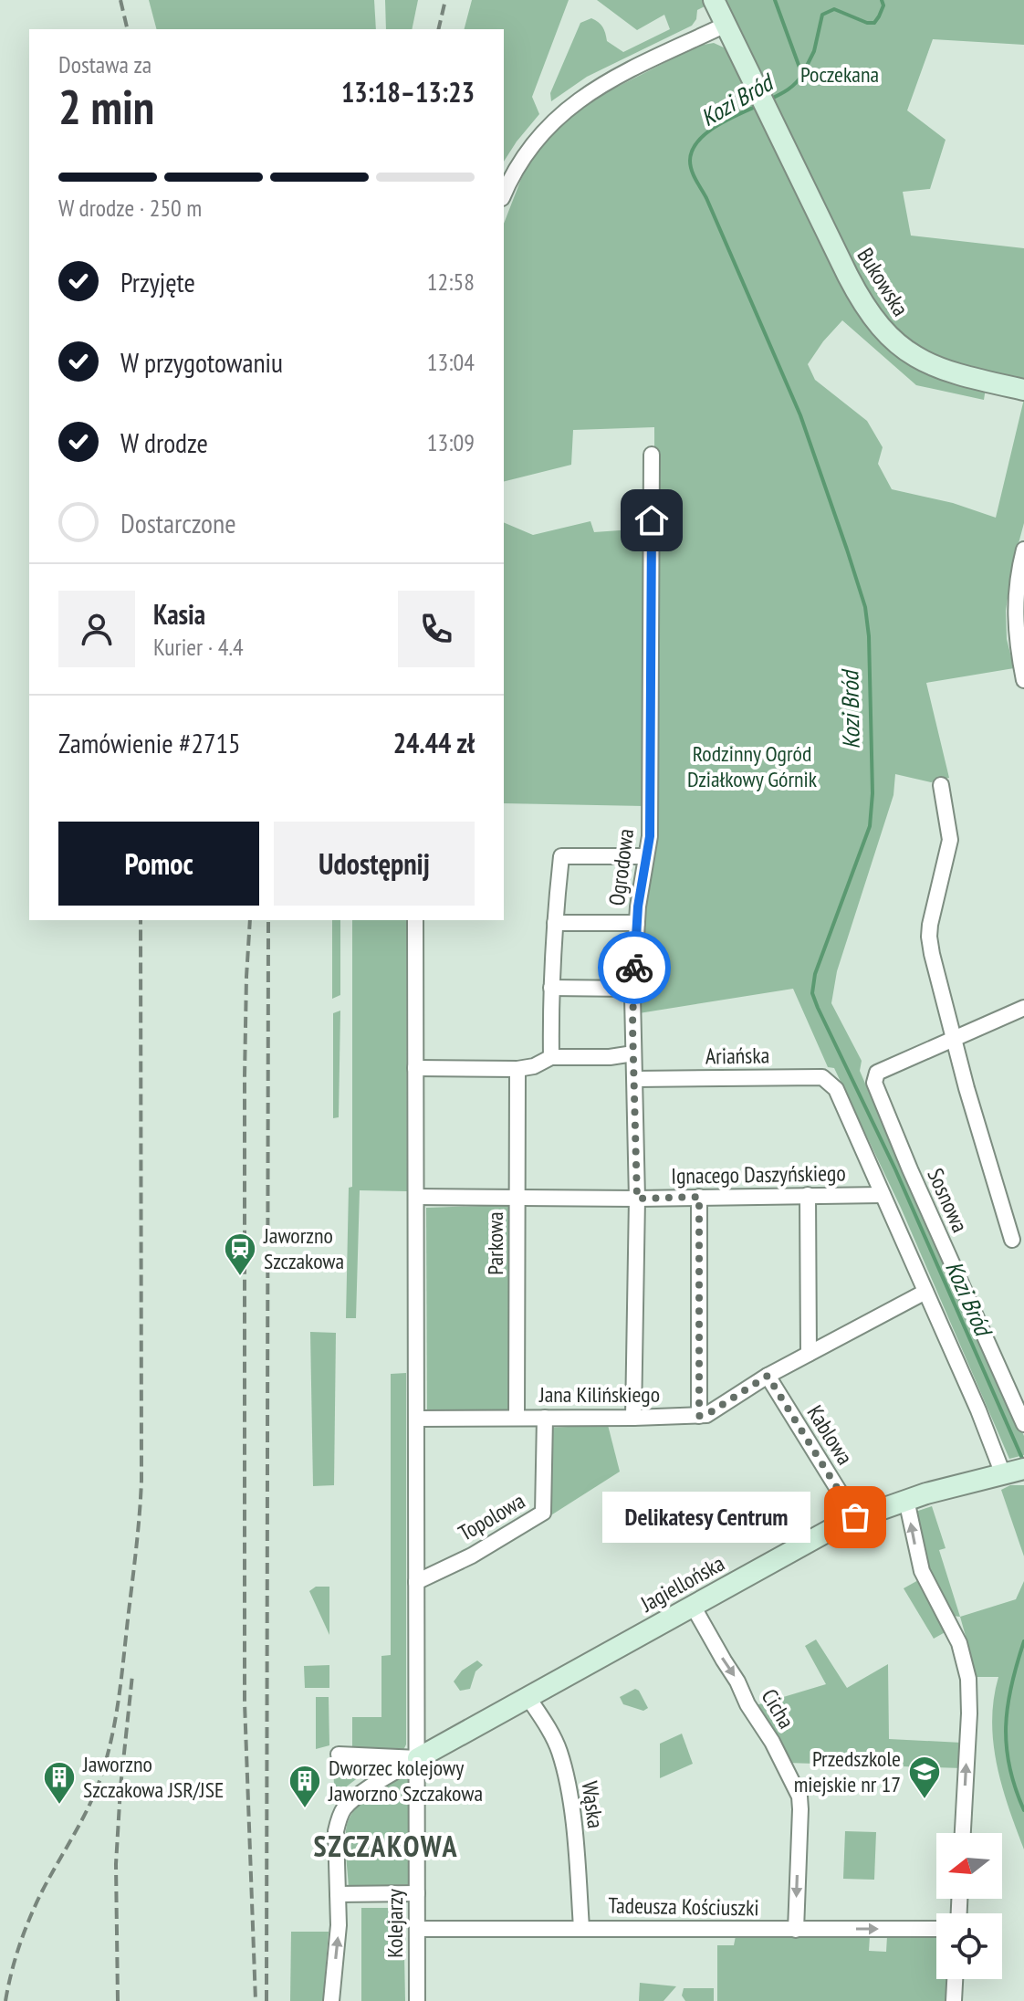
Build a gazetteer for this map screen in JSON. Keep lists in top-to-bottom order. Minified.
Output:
{"streets":{"street":["Bukowska","Ogrodowa","Ariańska","Ignacego Daszyńskiego","Sosnowa","Parkowa","Jana Kilińskiego","Kablowa","Topolowa","Jagiellońska","Cicha","Wąska","Tadeusza Kościuszki","Kolejarzy"]},"crossings":[["Ogrodowa","Ariańska"],["Ogrodowa","Ignacego Daszyńskiego"],["Ogrodowa","Jana Kilińskiego"],["Ariańska","Ignacego Daszyńskiego"],["Ignacego Daszyńskiego","Parkowa"],["Ignacego Daszyńskiego","Kolejarzy"],["Parkowa","Jana Kilińskiego"],["Jana Kilińskiego","Kablowa"],["Jana Kilińskiego","Topolowa"],["Jana Kilińskiego","Kolejarzy"],["Kablowa","Jagiellońska"],["Topolowa","Kolejarzy"],["Jagiellońska","Cicha"],["Jagiellońska","Wąska"],["Jagiellońska","Kolejarzy"],["Cicha","Tadeusza Kościuszki"],["Wąska","Tadeusza Kościuszki"],["Tadeusza Kościuszki","Kolejarzy"]],"one_way":["Cicha"],"districts":["SZCZAKOWA"],"water":["Kozi Bród"],"parks":["Poczekana","Rodzinny Ogród Działkowy Górnik"],"places":{"station":["Jaworzno Szczakowa"],"other":["Delikatesy Centrum"],"school or university":["Przedszkole miejskie nr 17"],"building":["Jaworzno Szczakowa JSR/JSE","Dworzec kolejowy Jaworzno Szczakowa"]},"north":"left","page":{"heading":["2 min","Dostawa za","13:18–13:23"],"panel":["Kasia","Kurier · 4.4","Zamówienie #2715","24.44 zł"],"bar":"W drodze · 250 m","list":[["Przyjęte","12:58"],["W przygotowaniu","13:04"],["W drodze","13:09"],"Dostarczone"],"buttons":["Pomoc","Udostępnij"],"bubble":"Delikatesy Centrum"}}
